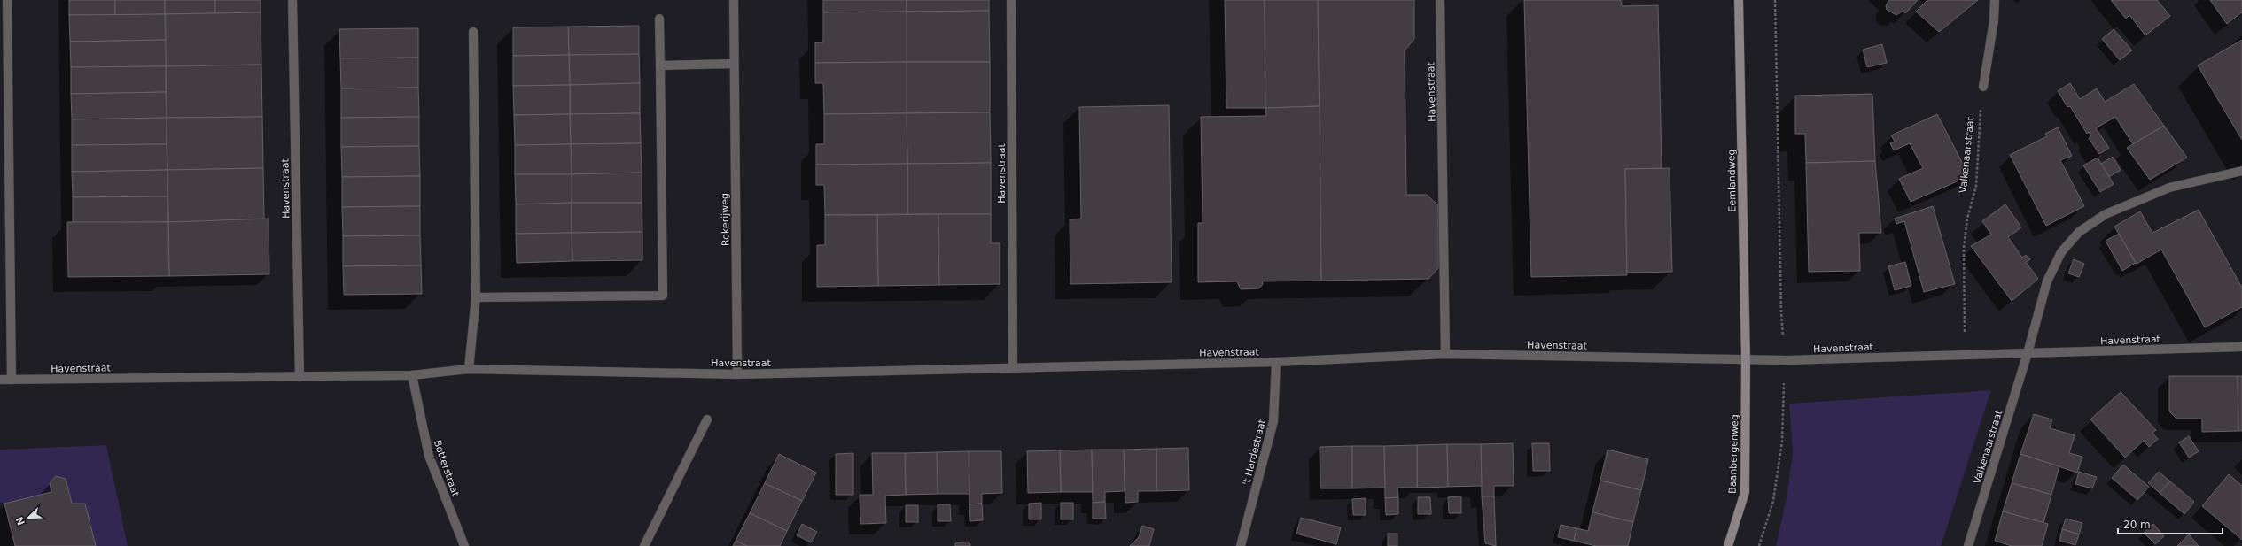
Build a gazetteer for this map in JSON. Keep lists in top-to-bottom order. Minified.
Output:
{"streets":{"main road":["Eemlandweg","Baanbergenweg"],"street":["Havenstraat","Valkenaarstraat","Rokerijweg","'t Hardestraat","Botterstraat"]},"crossings":[["Havenstraat","Valkenaarstraat"],["Havenstraat","Eemlandweg"],["Havenstraat","Rokerijweg"],["Havenstraat","'t Hardestraat"],["Havenstraat","Baanbergenweg"],["Havenstraat","Botterstraat"],["Eemlandweg","Baanbergenweg"]],"scale_bar":"20 m","north":"bottom left"}
